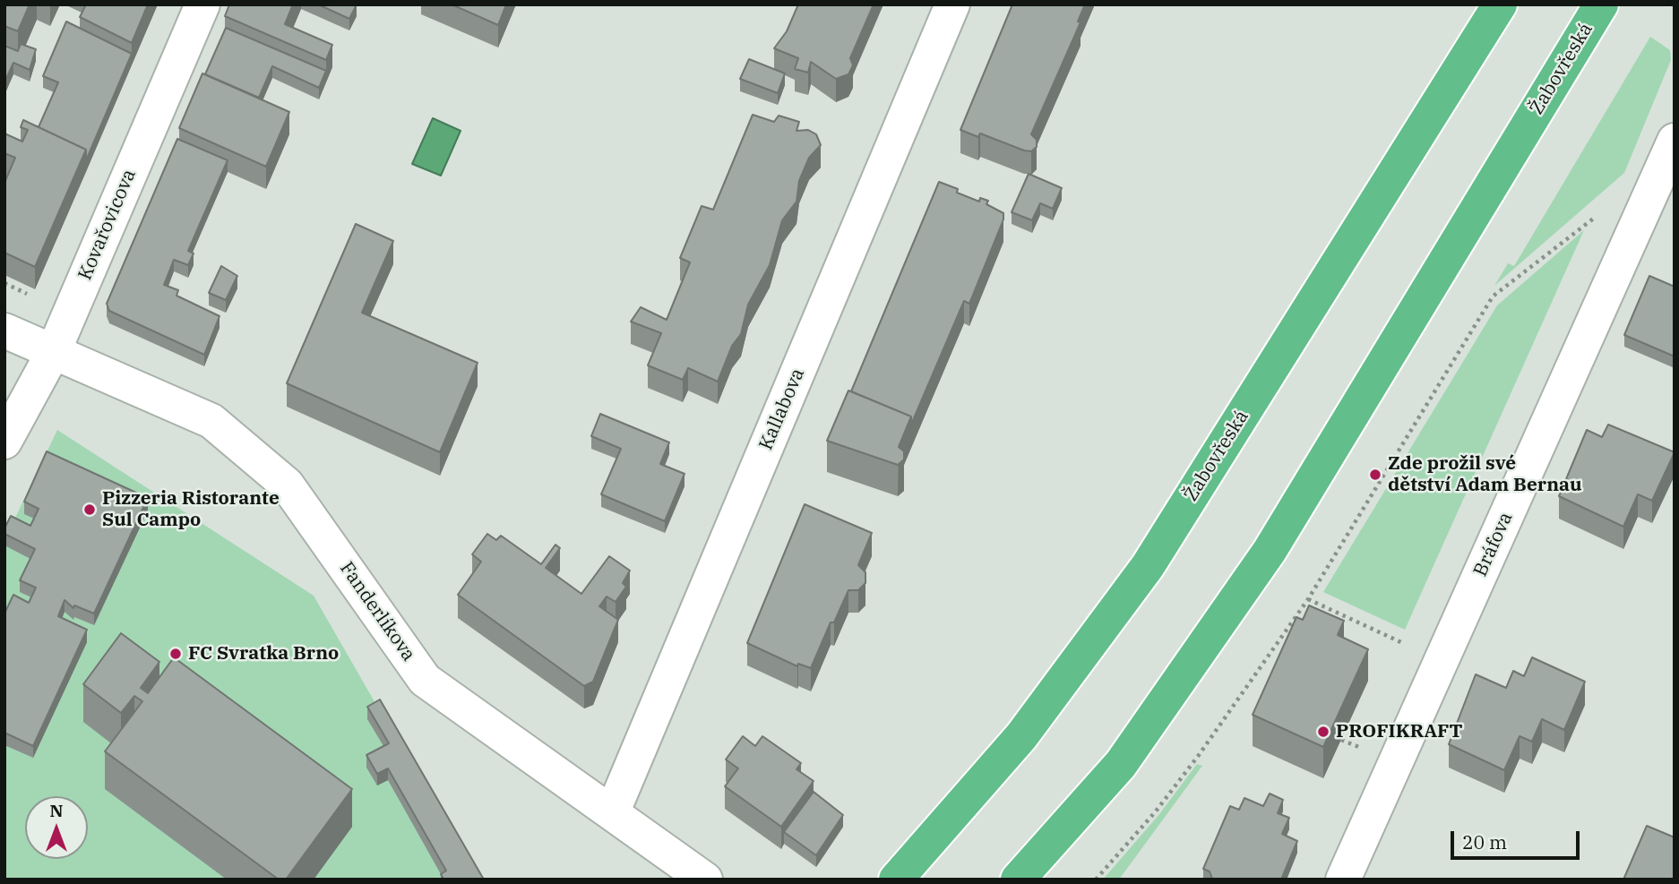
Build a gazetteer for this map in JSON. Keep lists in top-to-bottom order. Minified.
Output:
{"streets":{"highway":["Žabovřeská"],"street":["Kovařovicova","Kallabova","Bráfova","Fanderlíkova"]},"crossings":[["Kovařovicova","Fanderlíkova"],["Kallabova","Fanderlíkova"]],"places":["Zde prožil své dětství Adam Bernau","Pizzeria Ristorante Sul Campo","FC Svratka Brno","PROFIKRAFT"],"scale_bar":"20 m","north":"top"}
